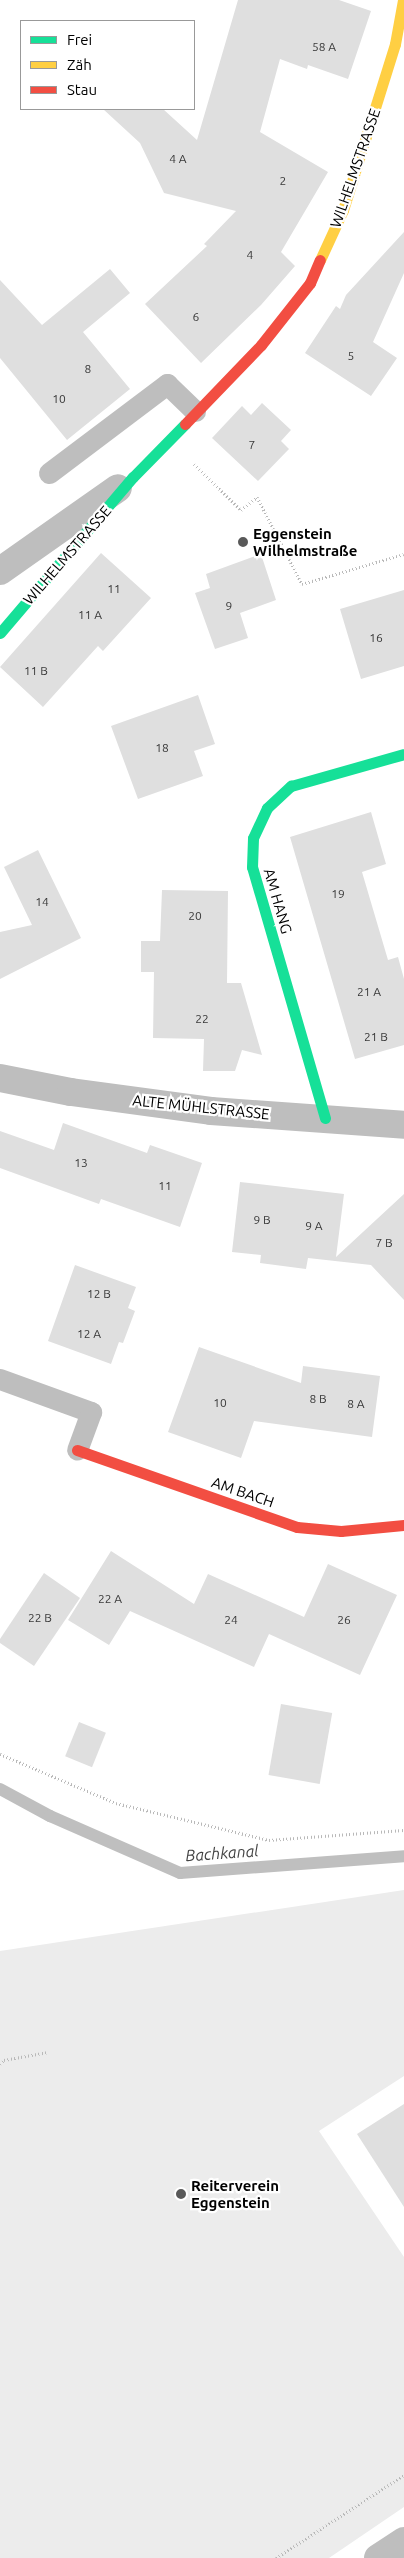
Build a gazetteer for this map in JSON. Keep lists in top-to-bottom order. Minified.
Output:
{"streets":{"street":["WILHELMSTRASSE","AM HANG","ALTE MÜHLSTRASSE","AM BACH"]},"crossings":[["AM HANG","ALTE MÜHLSTRASSE"]],"water":["Bachkanal"],"places":["Eggenstein Wilhelmstraße","Reiterverein Eggenstein"],"house_numbers":["58 A","4 A","2","4","6","5","8","10","7","11","9","11 A","16","11 B","18","19","14","20","21 A","22","21 B","13","11","9 B","9 A","7 B","12 B","12 A","8 B","10","8 A","22 A","22 B","24","26"],"legend":["Frei","Zäh","Stau"]}
